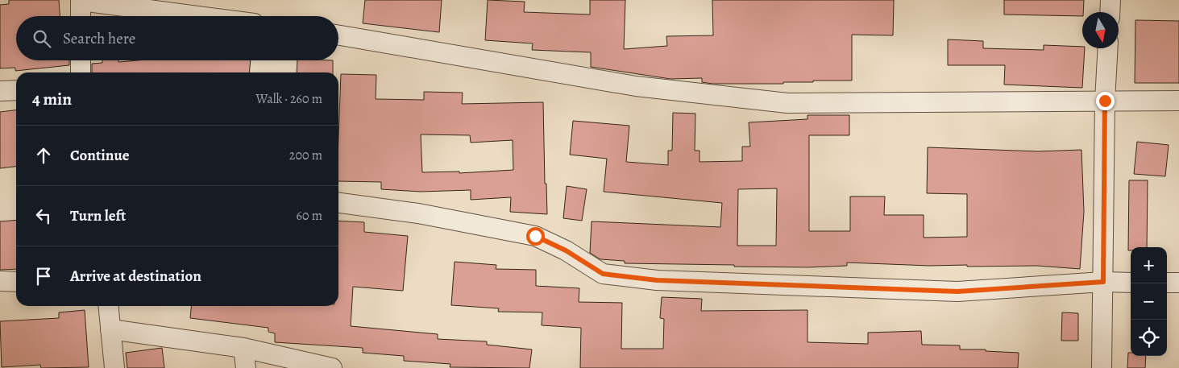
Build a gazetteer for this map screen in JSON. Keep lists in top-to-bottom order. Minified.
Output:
{"north":"bottom","page":{"search":"Search here","heading":["4 min","Walk · 260 m"],"list":[["Continue","200 m"],["Turn left","60 m"],"Arrive at destination"],"map_buttons":["+","−"]}}
